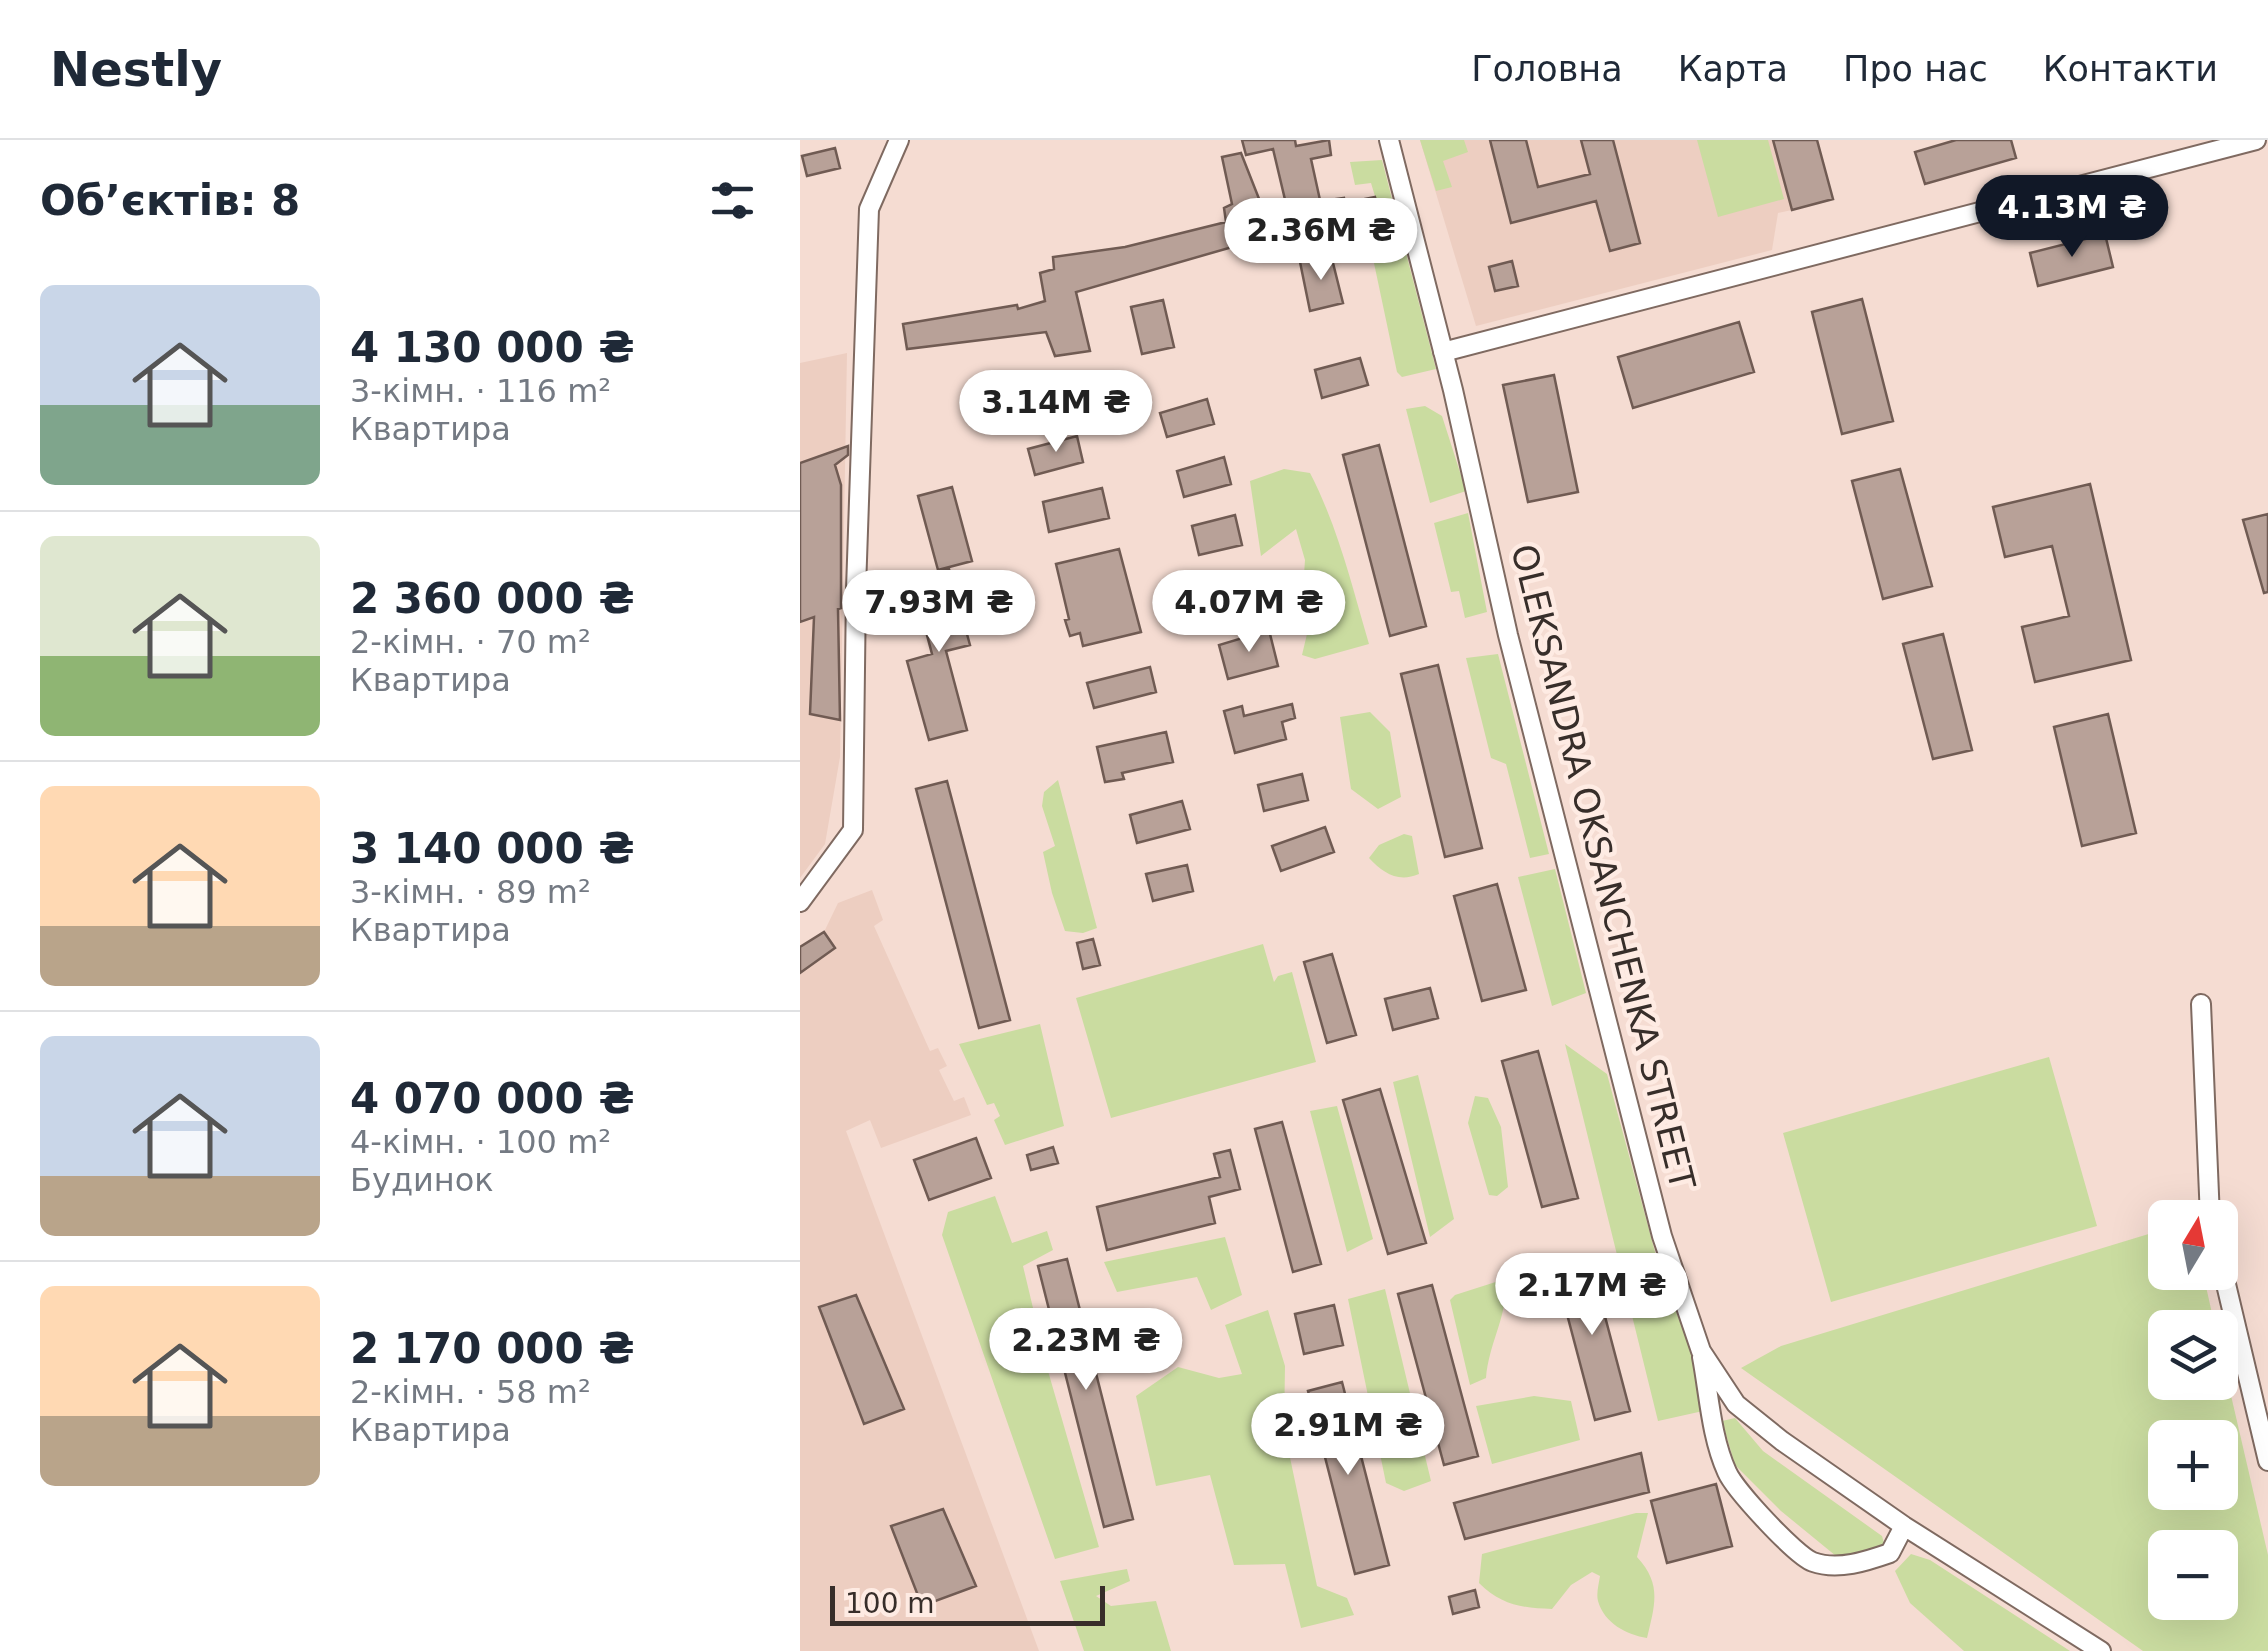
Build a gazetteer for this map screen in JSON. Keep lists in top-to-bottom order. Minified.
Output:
{"streets":{"street":["OLEKSANDRA OKSANCHENKA STREET"]},"scale_bar":"100 m","north":"top","page":{"header":"Nestly","nav":["Головна","Карта","Про нас","Контакти"],"heading":"Об’єктів: 8","price":["4.13M ₴","2.36M ₴","3.14M ₴","7.93M ₴","4.07M ₴","2.17M ₴","2.23M ₴","2.91M ₴"],"list":[{"name":"4 130 000 ₴","note":"3-кімн. · 116 m² · Квартира"},{"name":"2 360 000 ₴","note":"2-кімн. · 70 m² · Квартира"},{"name":"3 140 000 ₴","note":"3-кімн. · 89 m² · Квартира"},{"name":"4 070 000 ₴","note":"4-кімн. · 100 m² · Будинок"},{"name":"2 170 000 ₴","note":"2-кімн. · 58 m² · Квартира"}],"map_buttons":["+","−"],"scale":"100 m"}}
